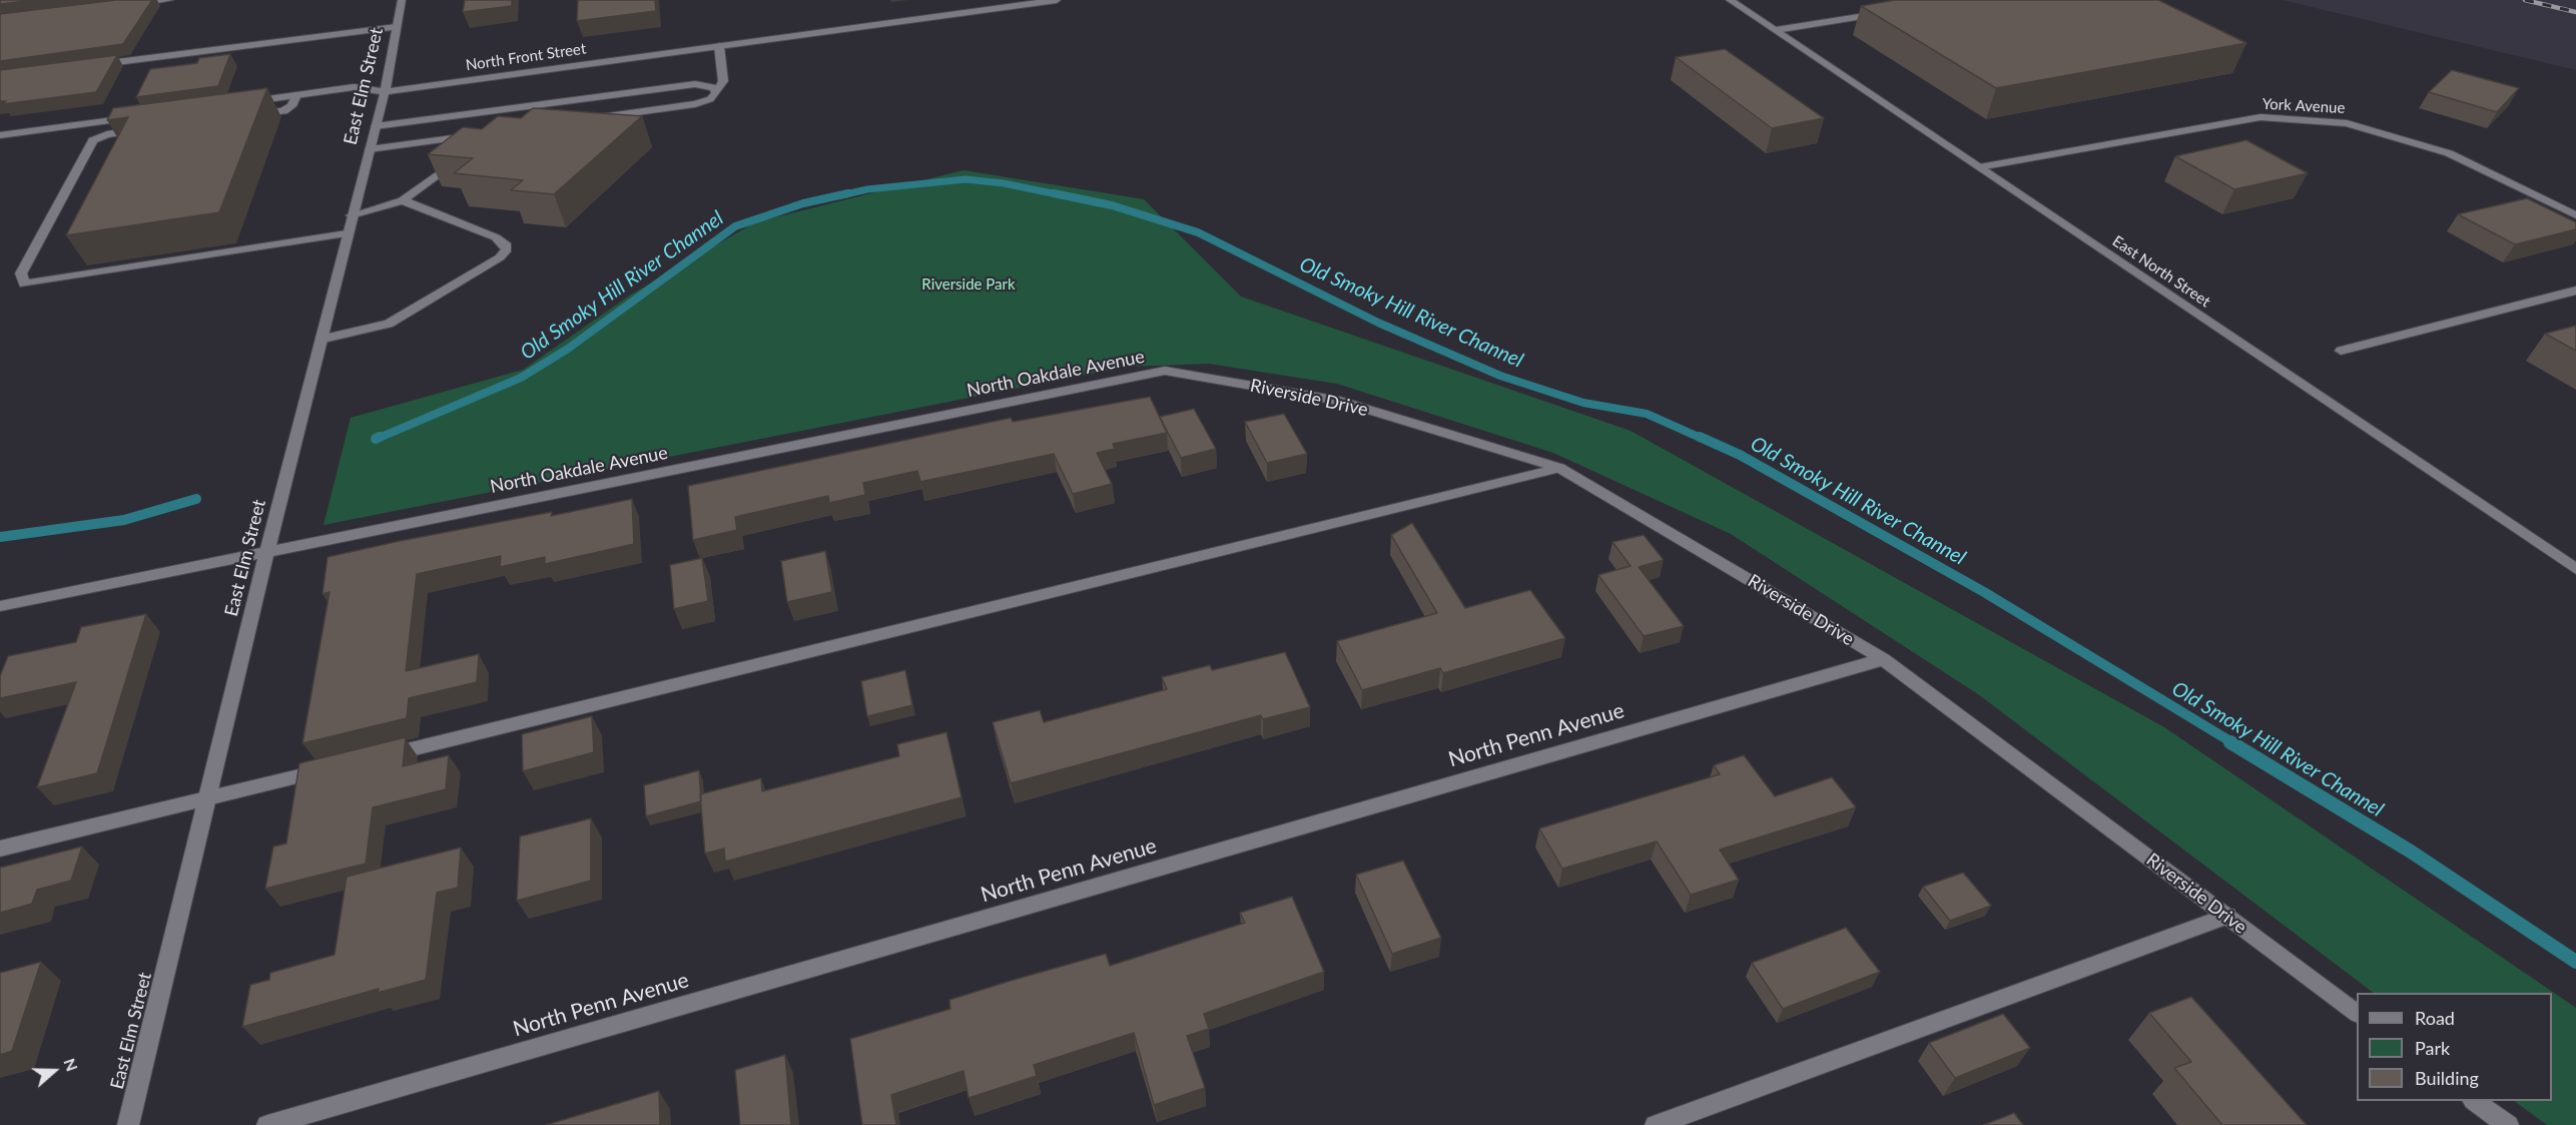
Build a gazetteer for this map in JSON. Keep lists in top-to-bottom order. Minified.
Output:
{"streets":{"street":["North Front Street","East Elm Street","York Avenue","East North Street","North Oakdale Avenue","Riverside Drive","North Penn Avenue"]},"crossings":[["North Front Street","East Elm Street"],["East Elm Street","North Oakdale Avenue"],["York Avenue","East North Street"],["North Oakdale Avenue","Riverside Drive"],["Riverside Drive","North Penn Avenue"]],"water":["Old Smoky Hill River Channel"],"parks":["Riverside Park"],"legend":["Road","Park","Building"],"north":"right"}
